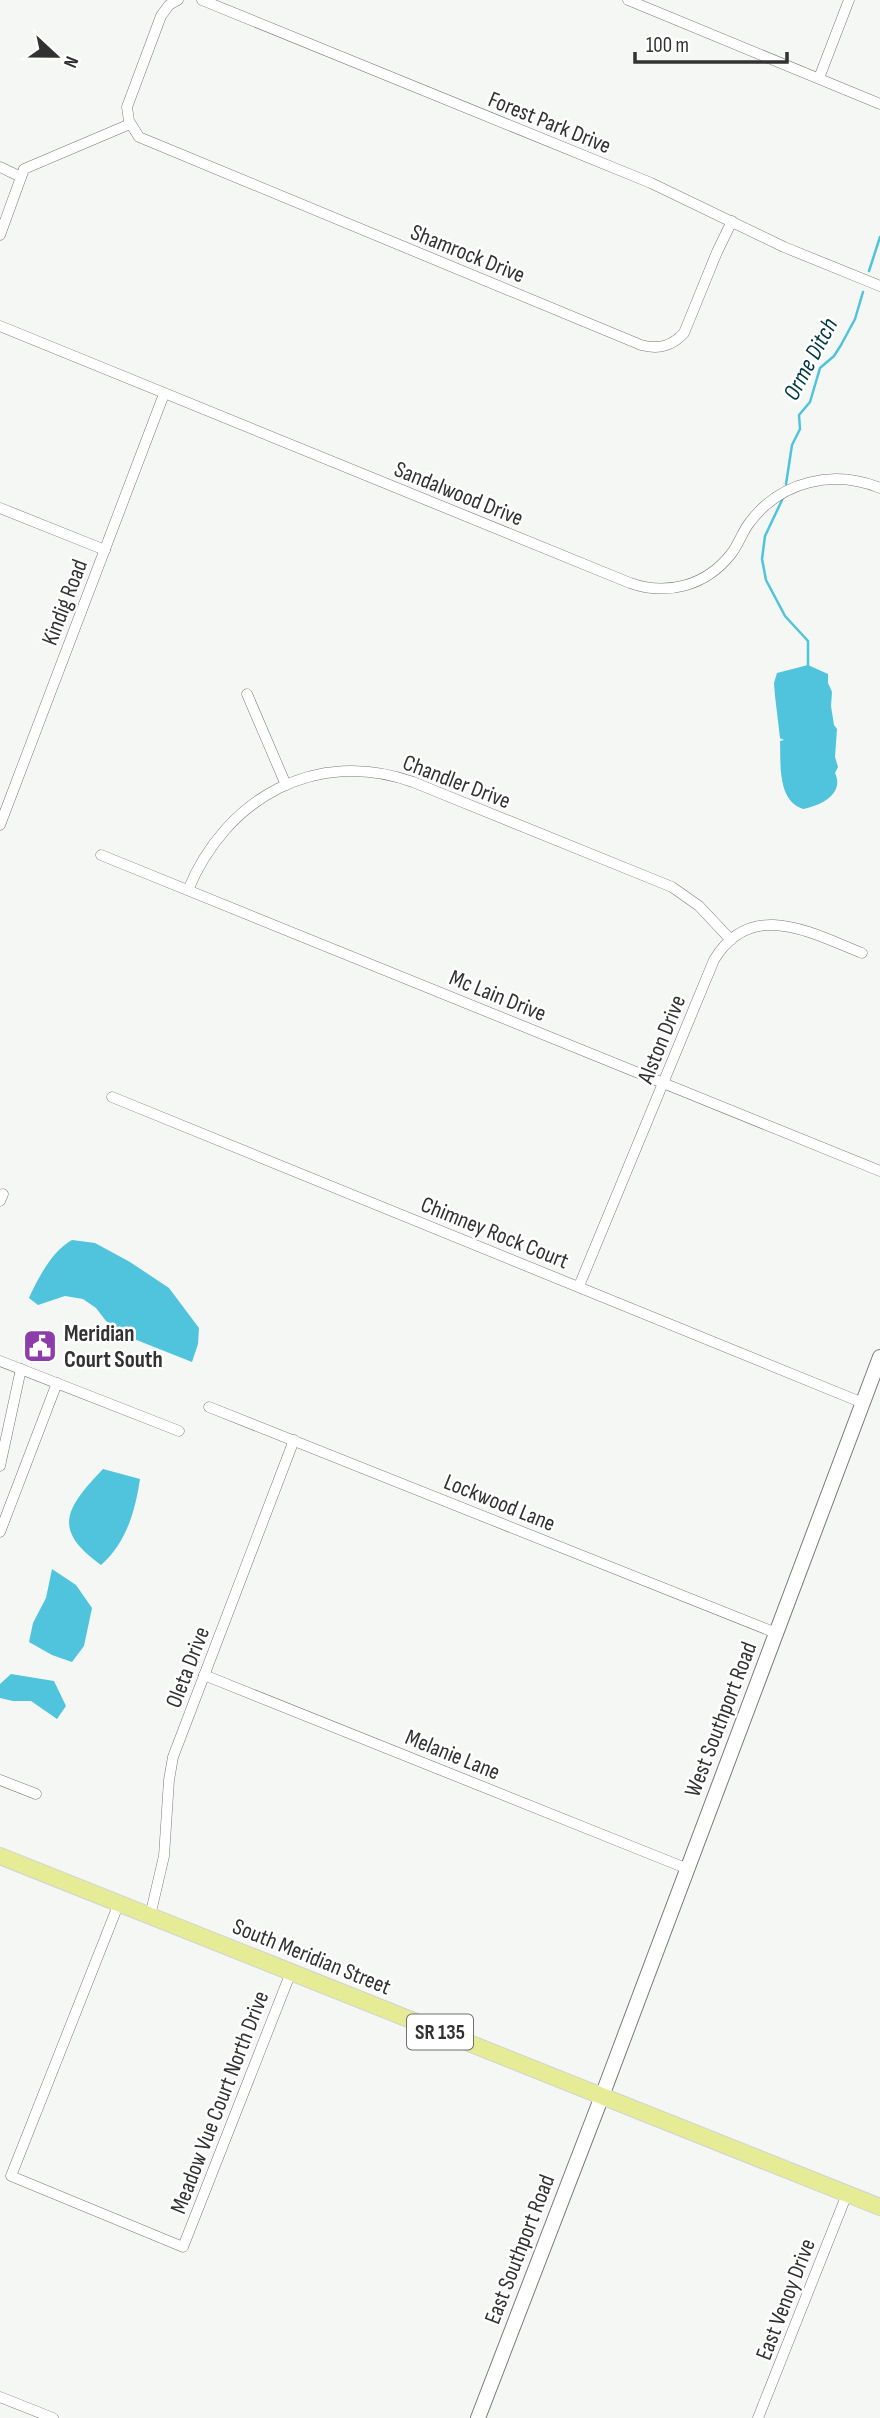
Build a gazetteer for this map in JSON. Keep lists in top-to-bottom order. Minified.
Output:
{"streets":{"main road":["West Southport Road","South Meridian Street","SR 135","East Southport Road"],"street":["Forest Park Drive","Shamrock Drive","Sandalwood Drive","Kindig Road","Chandler Drive","Mc Lain Drive","Alston Drive","Chimney Rock Court","Lockwood Lane","Oleta Drive","Melanie Lane","Meadow Vue Court North Drive","East Venoy Drive"]},"crossings":[["Forest Park Drive","Shamrock Drive"],["Sandalwood Drive","Kindig Road"],["Chandler Drive","Mc Lain Drive"],["Chandler Drive","Alston Drive"],["Mc Lain Drive","Alston Drive"],["Alston Drive","Chimney Rock Court"],["Chimney Rock Court","West Southport Road"],["Lockwood Lane","Oleta Drive"],["Lockwood Lane","West Southport Road"],["Oleta Drive","Melanie Lane"],["Oleta Drive","South Meridian Street"],["West Southport Road","Melanie Lane"],["West Southport Road","South Meridian Street"],["West Southport Road","East Southport Road"],["South Meridian Street","Meadow Vue Court North Drive"],["South Meridian Street","East Southport Road"],["South Meridian Street","East Venoy Drive"]],"water":["Orme Ditch"],"places":{"public building":["Meridian Court South"]},"scale_bar":"100 m","north":"right"}
